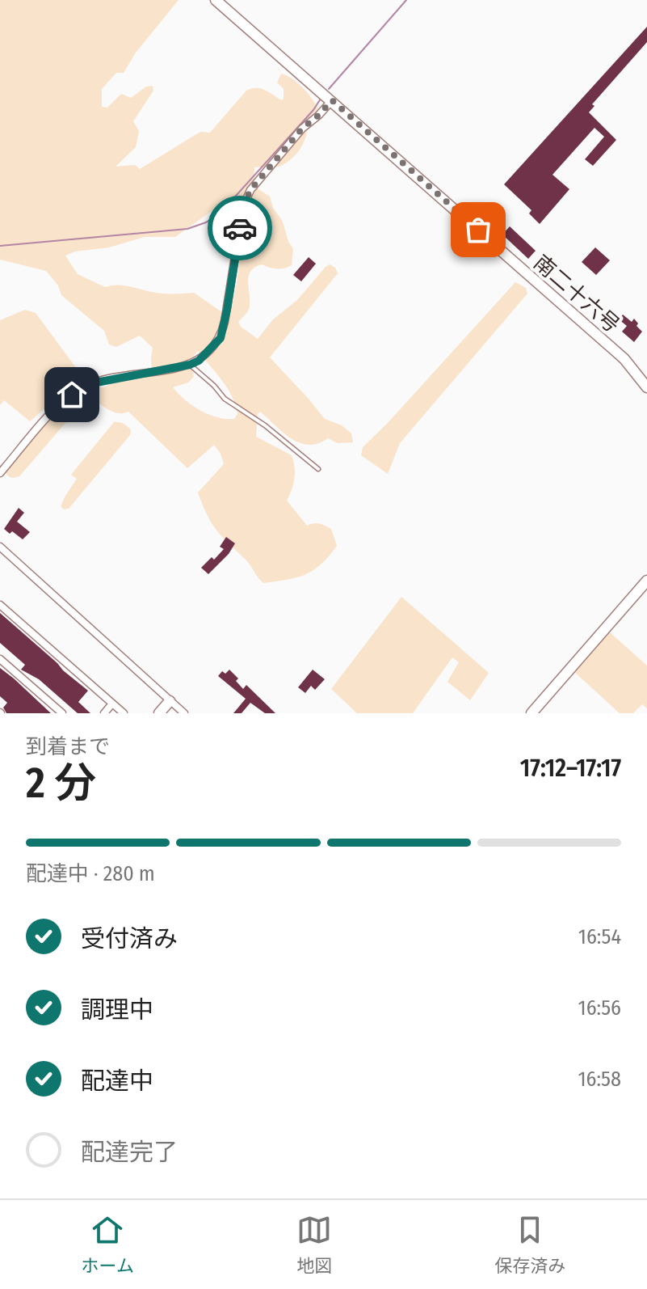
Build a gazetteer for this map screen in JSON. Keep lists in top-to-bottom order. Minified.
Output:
{"streets":{"street":["南二十六号"]},"page":{"heading":["2 分","到着まで","17:12–17:17"],"bar":"配達中 · 280 m","list":[["受付済み","16:54"],["調理中","16:56"],["配達中","16:58"],"配達完了"],"tabs":["ホーム","地図","保存済み"]}}
